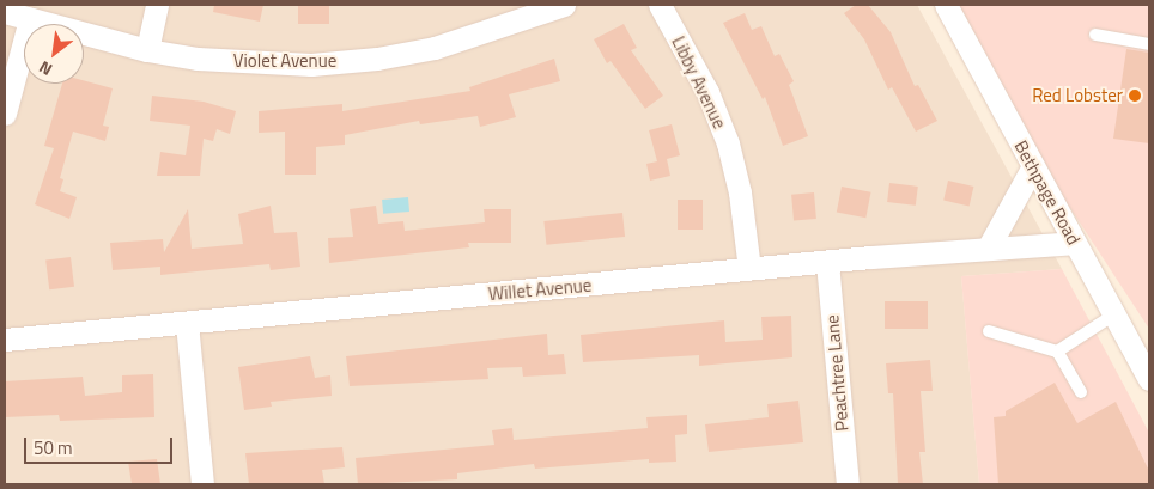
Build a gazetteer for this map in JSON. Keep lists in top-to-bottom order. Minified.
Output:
{"streets":{"street":["Violet Avenue","Libby Avenue","Bethpage Road","Willet Avenue","Peachtree Lane"]},"crossings":[["Libby Avenue","Willet Avenue"],["Bethpage Road","Willet Avenue"],["Willet Avenue","Peachtree Lane"]],"places":["Red Lobster"],"scale_bar":"50 m","north":"bottom left"}
